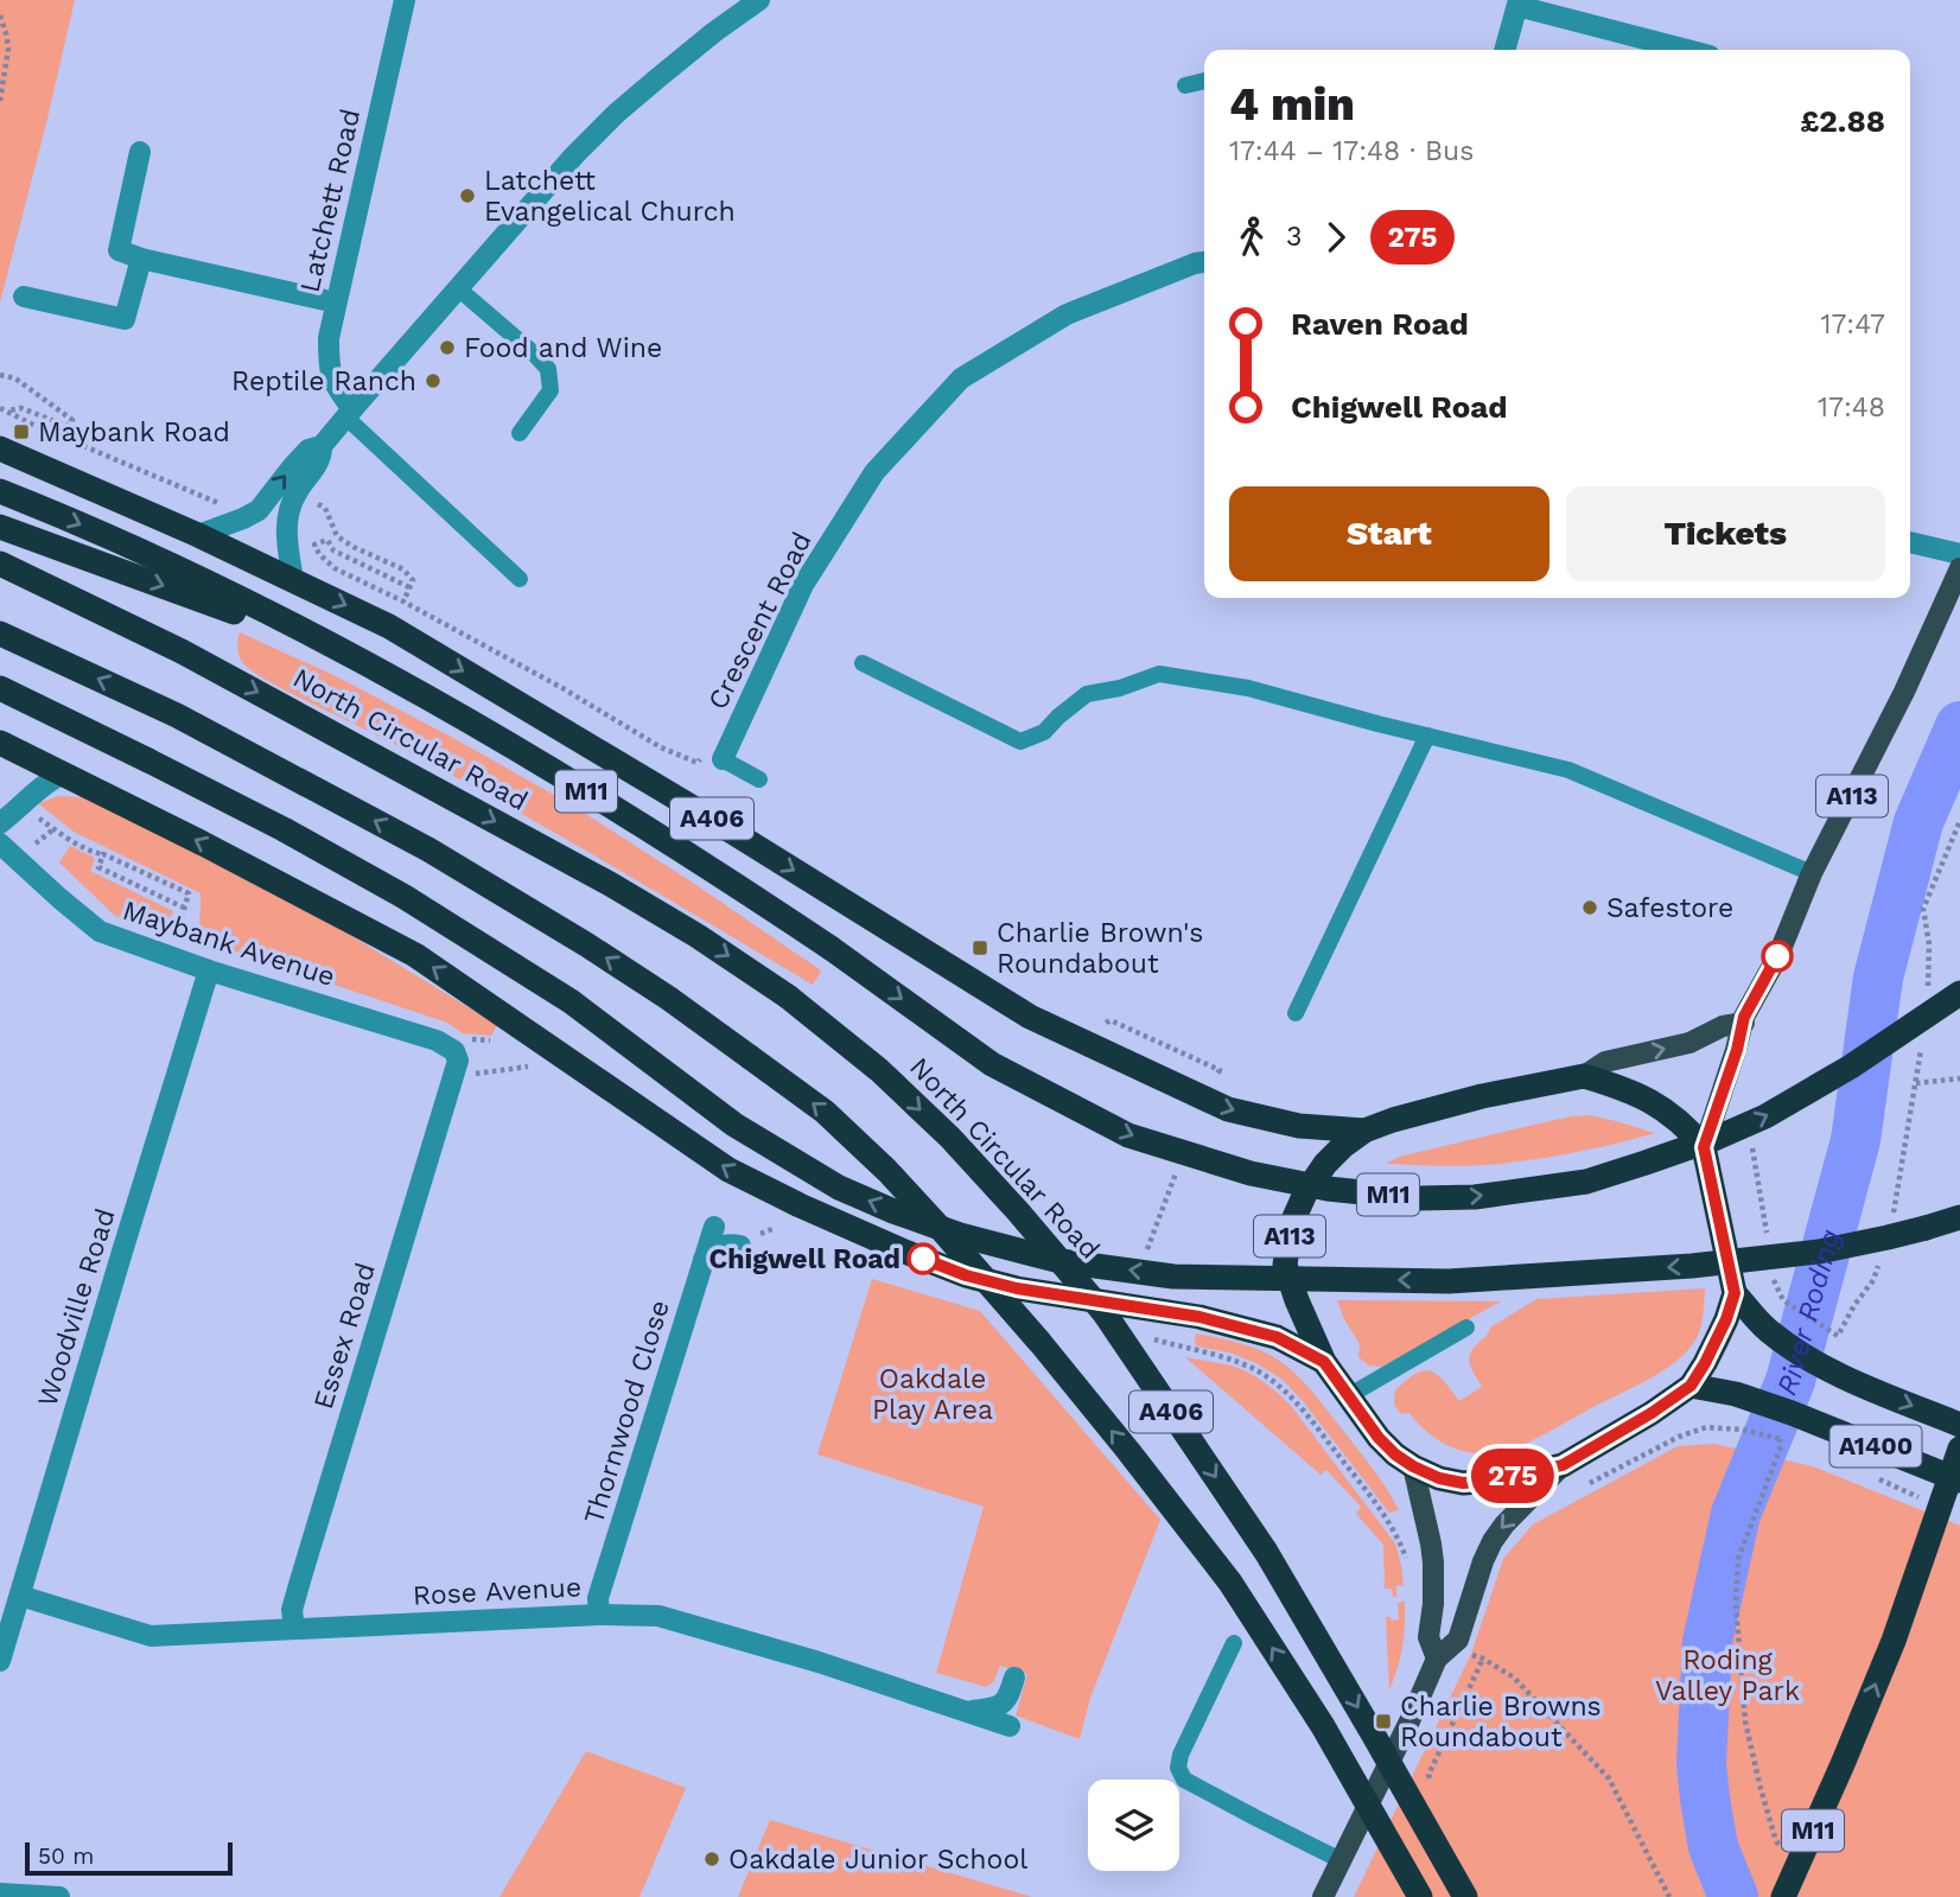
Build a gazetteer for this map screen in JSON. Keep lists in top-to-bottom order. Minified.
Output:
{"streets":{"highway":["North Circular Road","M11","A113","A406","A1400"],"street":["Latchett Road","Crescent Road","Maybank Avenue","Woodville Road","Essex Road","Thornwood Close","Rose Avenue"]},"crossings":[["A113","A406"],["A113","A1400"],["Maybank Avenue","Woodville Road"],["Maybank Avenue","Essex Road"],["Woodville Road","Rose Avenue"],["Essex Road","Rose Avenue"],["Thornwood Close","Rose Avenue"]],"water":["River Roding"],"parks":["Oakdale Play Area","Roding Valley Park"],"places":{"other":["Latchett Evangelical Church","Food and Wine","Reptile Ranch","Safestore","Chigwell Road","Oakdale Junior School"],"transit":["Maybank Road","Charlie Brown's Roundabout","Charlie Browns Roundabout"]},"lines":["bus line 275"],"scale_bar":"50 m","page":{"on_map":"275","heading":["4 min","17:44 – 17:48 · Bus","£2.88"],"legs":["3","275"],"list":[{"name":"Raven Road","value":"17:47"},{"name":"Chigwell Road","value":"17:48"}],"buttons":["Start","Tickets"],"scale":"50 m"}}
